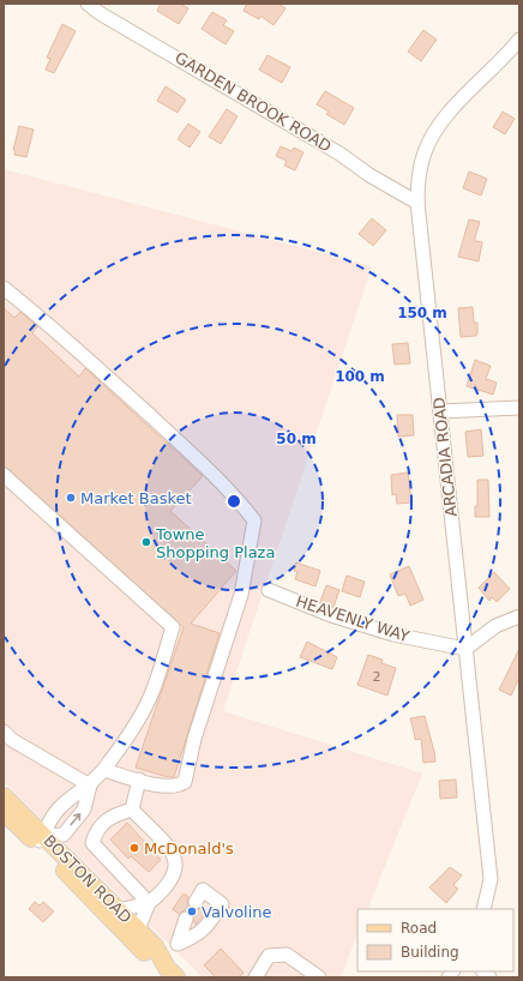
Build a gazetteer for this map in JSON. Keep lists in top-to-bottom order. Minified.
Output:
{"streets":{"main road":["BOSTON ROAD"],"street":["GARDEN BROOK ROAD","ARCADIA ROAD","HEAVENLY WAY"]},"crossings":[["GARDEN BROOK ROAD","ARCADIA ROAD"],["ARCADIA ROAD","HEAVENLY WAY"]],"places":["Market Basket","Towne Shopping Plaza","McDonald's","Valvoline"],"house_numbers":["2"],"legend":["Road","Building"],"rings":["150 m","100 m","50 m"]}
